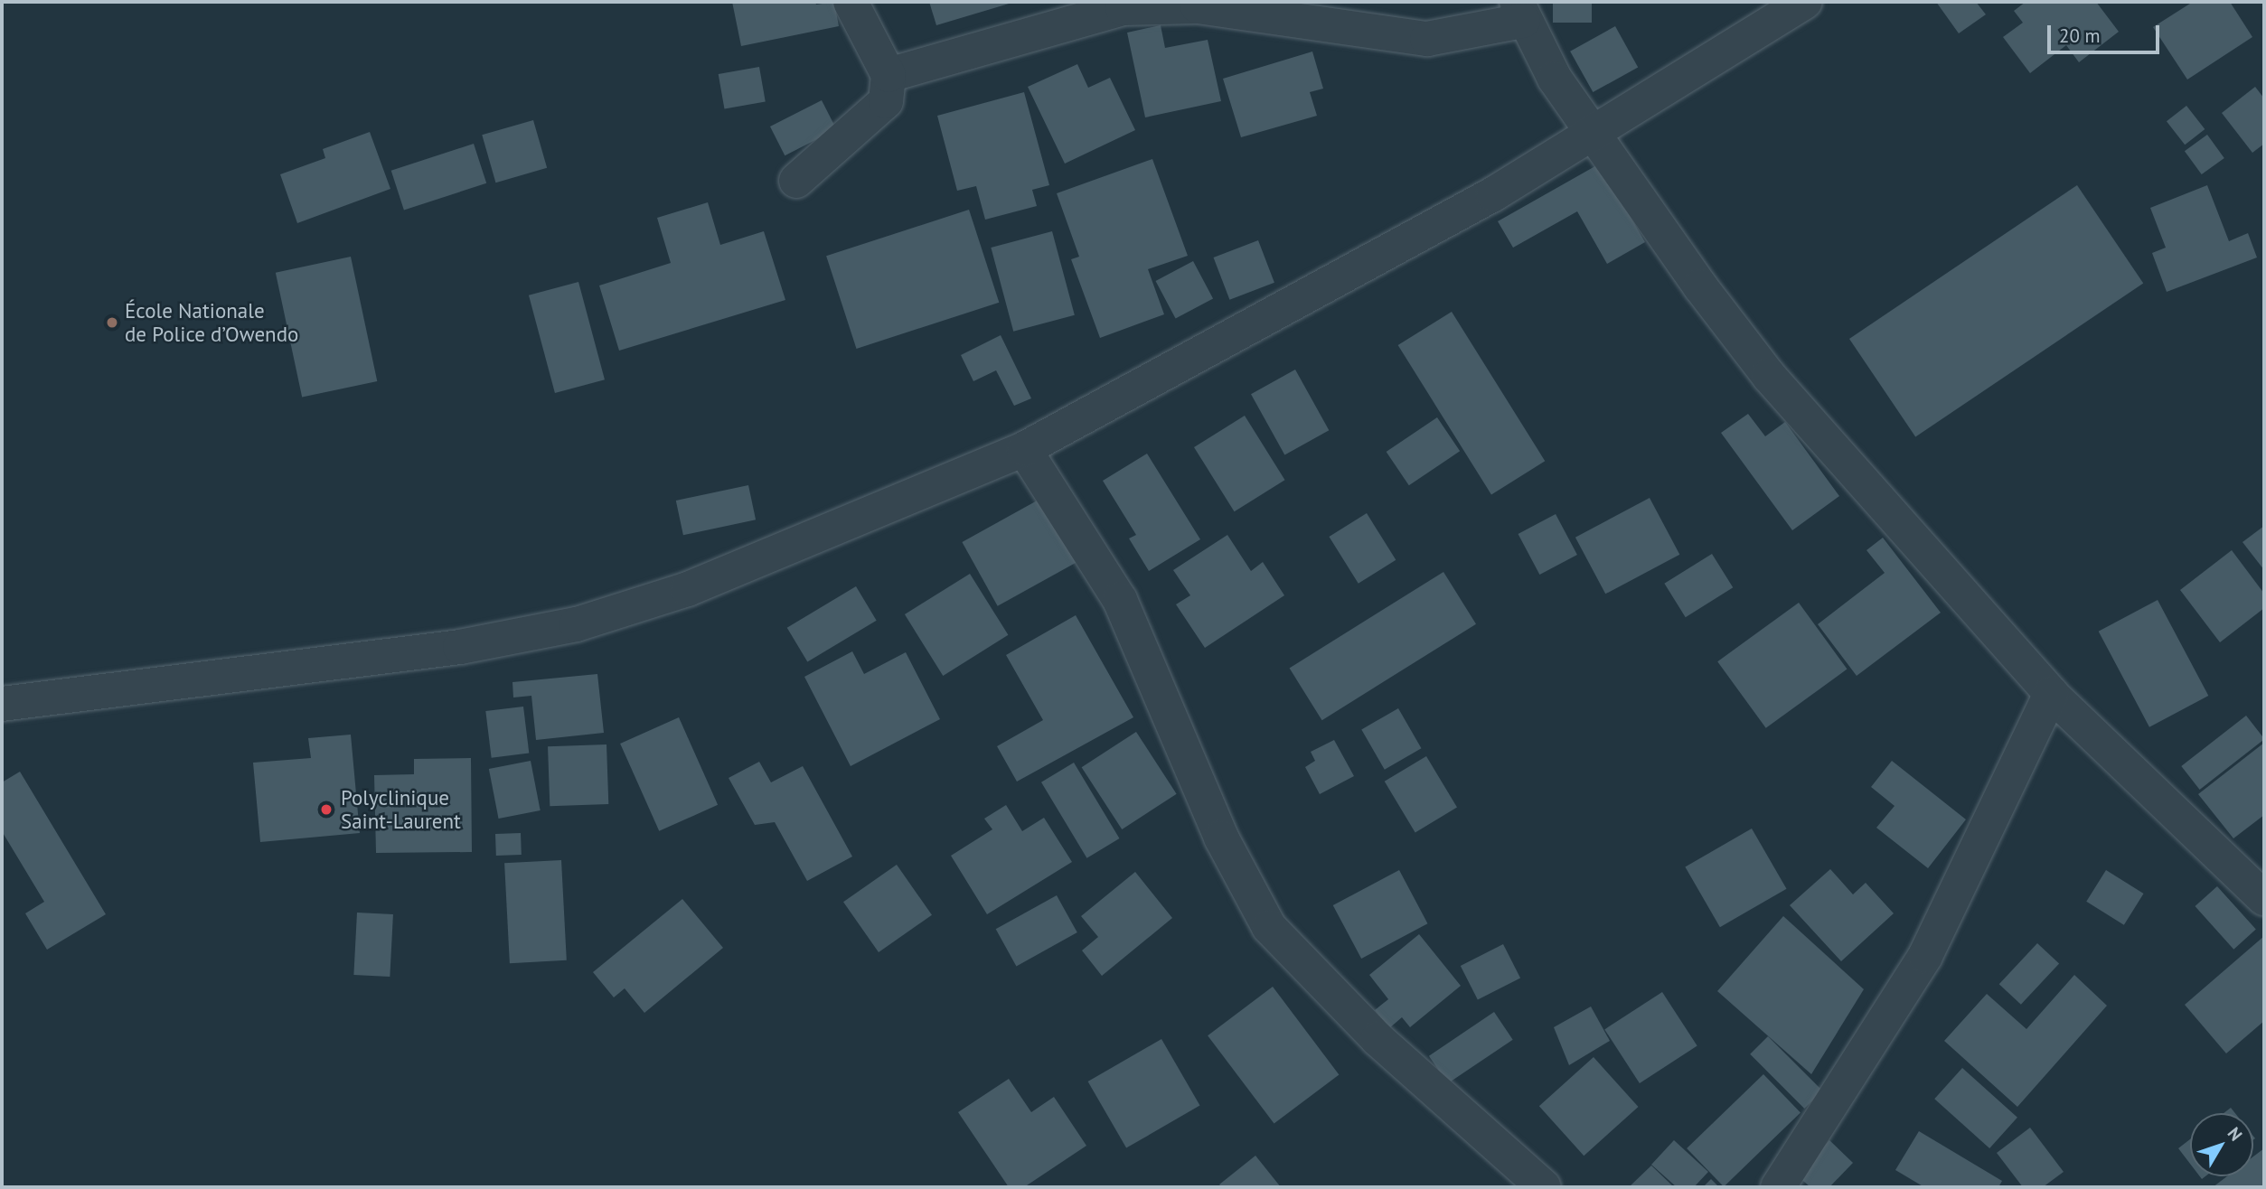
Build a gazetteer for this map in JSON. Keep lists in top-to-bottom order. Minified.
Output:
{"places":["École Nationale de Police d’Owendo","Polyclinique Saint-Laurent"],"scale_bar":"20 m","north":"top right"}
